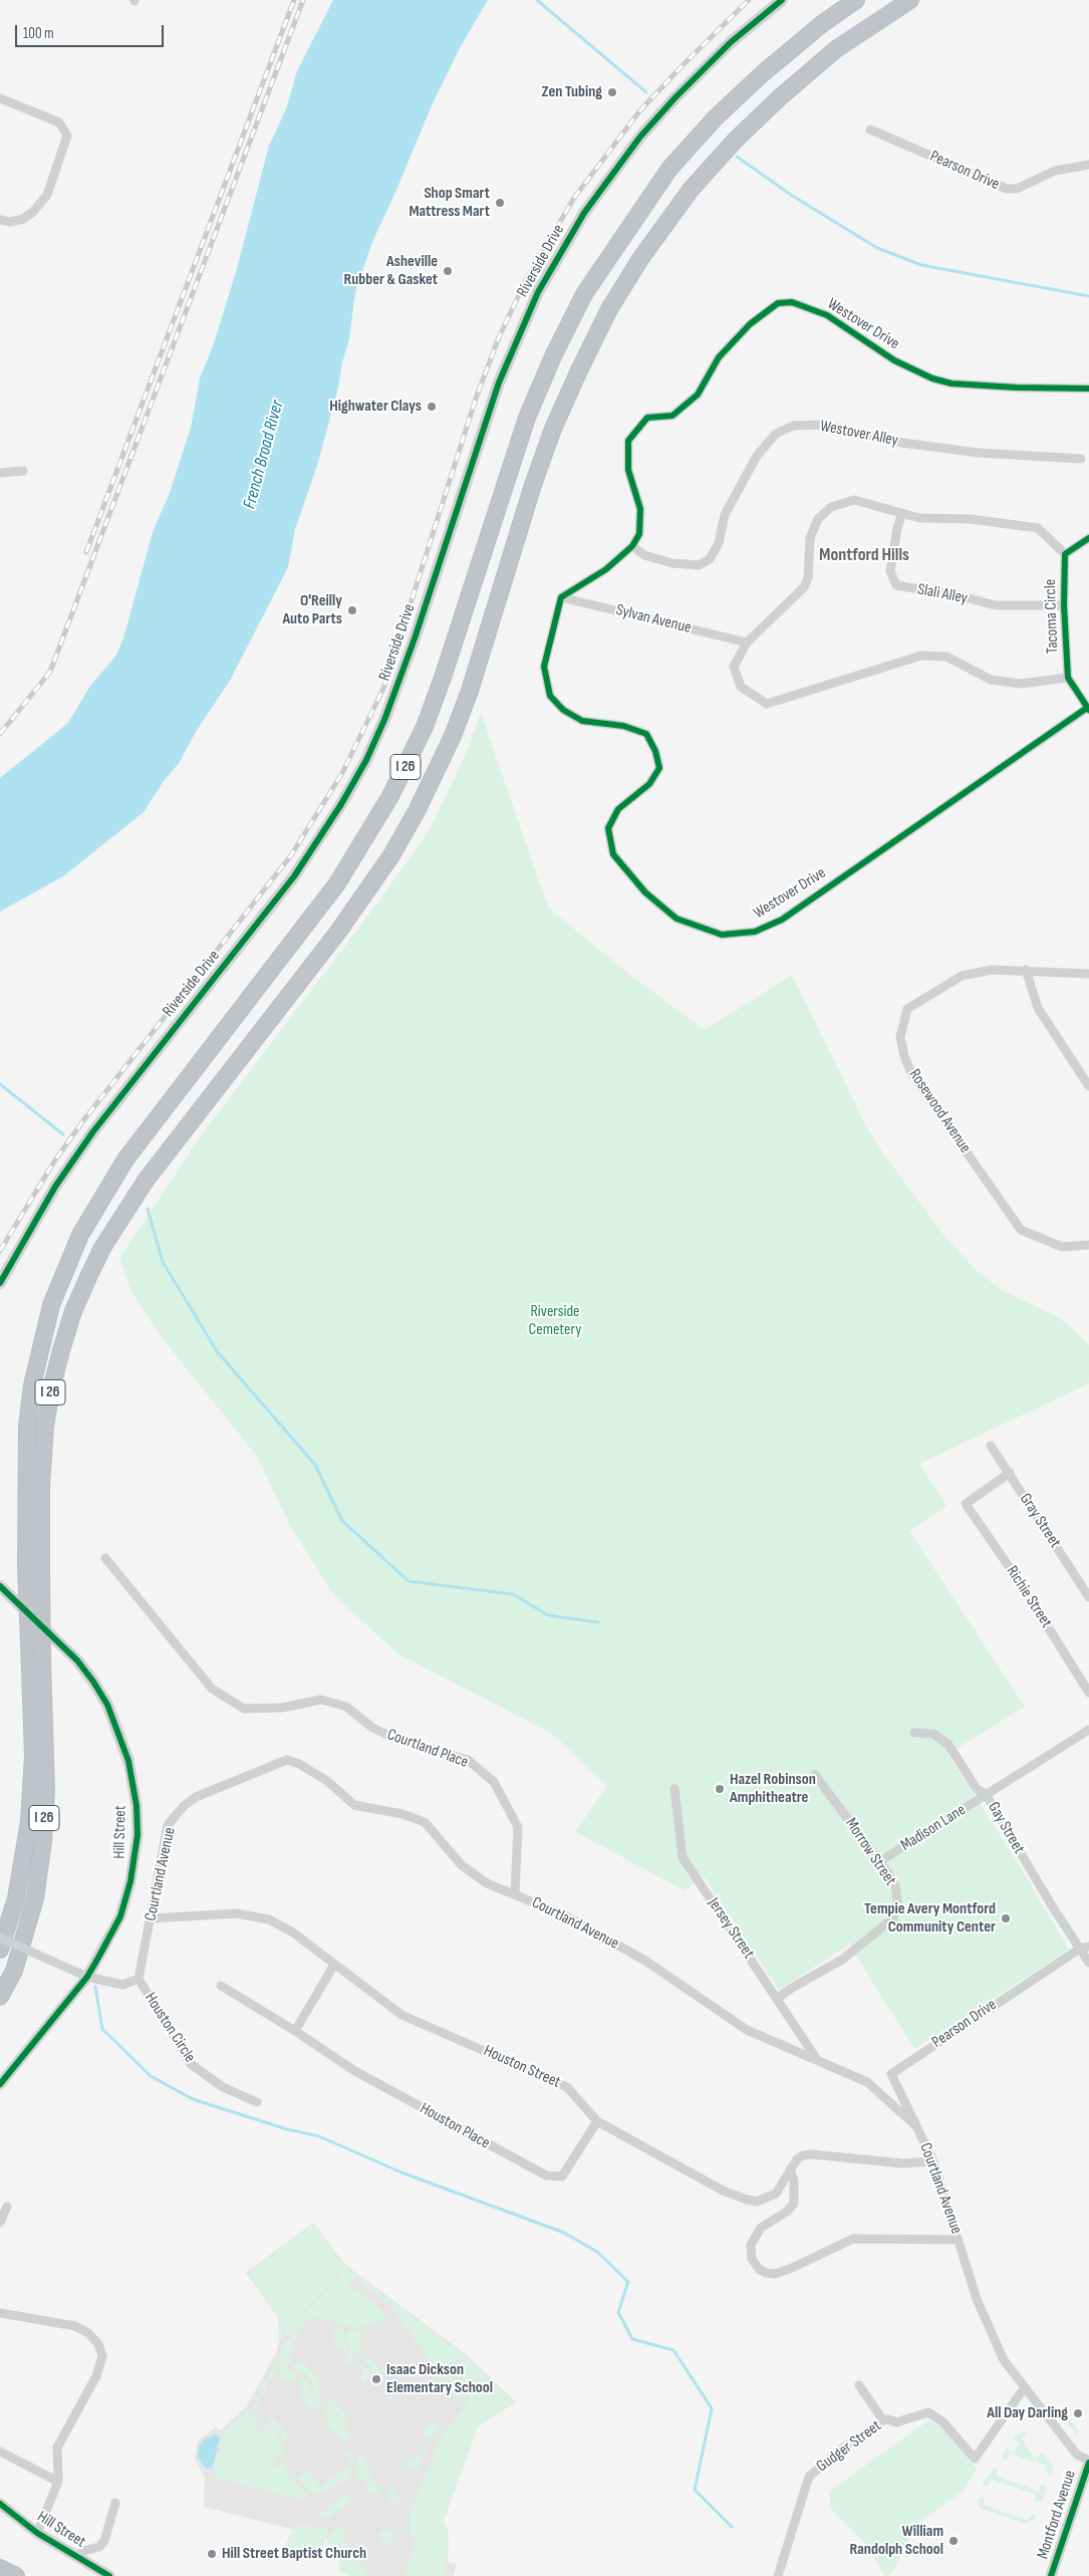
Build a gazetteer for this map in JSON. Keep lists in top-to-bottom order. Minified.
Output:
{"streets":{"highway":["I 26"],"main road":["Riverside Drive","Hill Street"],"street":["Pearson Drive","Westover Drive","Westover Alley","Slali Alley","Tacoma Circle","Sylvan Avenue","Rosewood Avenue","Gray Street","Richie Street","Courtland Place","Madison Lane","Gay Street","Morrow Street","Courtland Avenue","Jersey Street","Houston Circle","Houston Street","Houston Place","Gudger Street","Montford Avenue"]},"crossings":[["Pearson Drive","Gay Street"],["Pearson Drive","Courtland Avenue"],["Westover Drive","Westover Alley"],["Westover Drive","Sylvan Avenue"],["Slali Alley","Tacoma Circle"],["Gray Street","Richie Street"],["Courtland Place","Courtland Avenue"],["Madison Lane","Gay Street"],["Madison Lane","Morrow Street"],["Morrow Street","Jersey Street"],["Courtland Avenue","Jersey Street"],["Courtland Avenue","Houston Circle"],["Courtland Avenue","Houston Street"],["Courtland Avenue","Gudger Street"],["Courtland Avenue","Montford Avenue"],["Houston Street","Houston Place"]],"districts":["Montford Hills"],"water":["French Broad River"],"parks":["Riverside Cemetery"],"places":["Zen Tubing","Shop Smart Mattress Mart","Asheville Rubber & Gasket","Highwater Clays","O'Reilly Auto Parts","Hazel Robinson Amphitheatre","Tempie Avery Montford Community Center","Isaac Dickson Elementary School","All Day Darling","William Randolph School","Hill Street Baptist Church"],"scale_bar":"100 m"}
